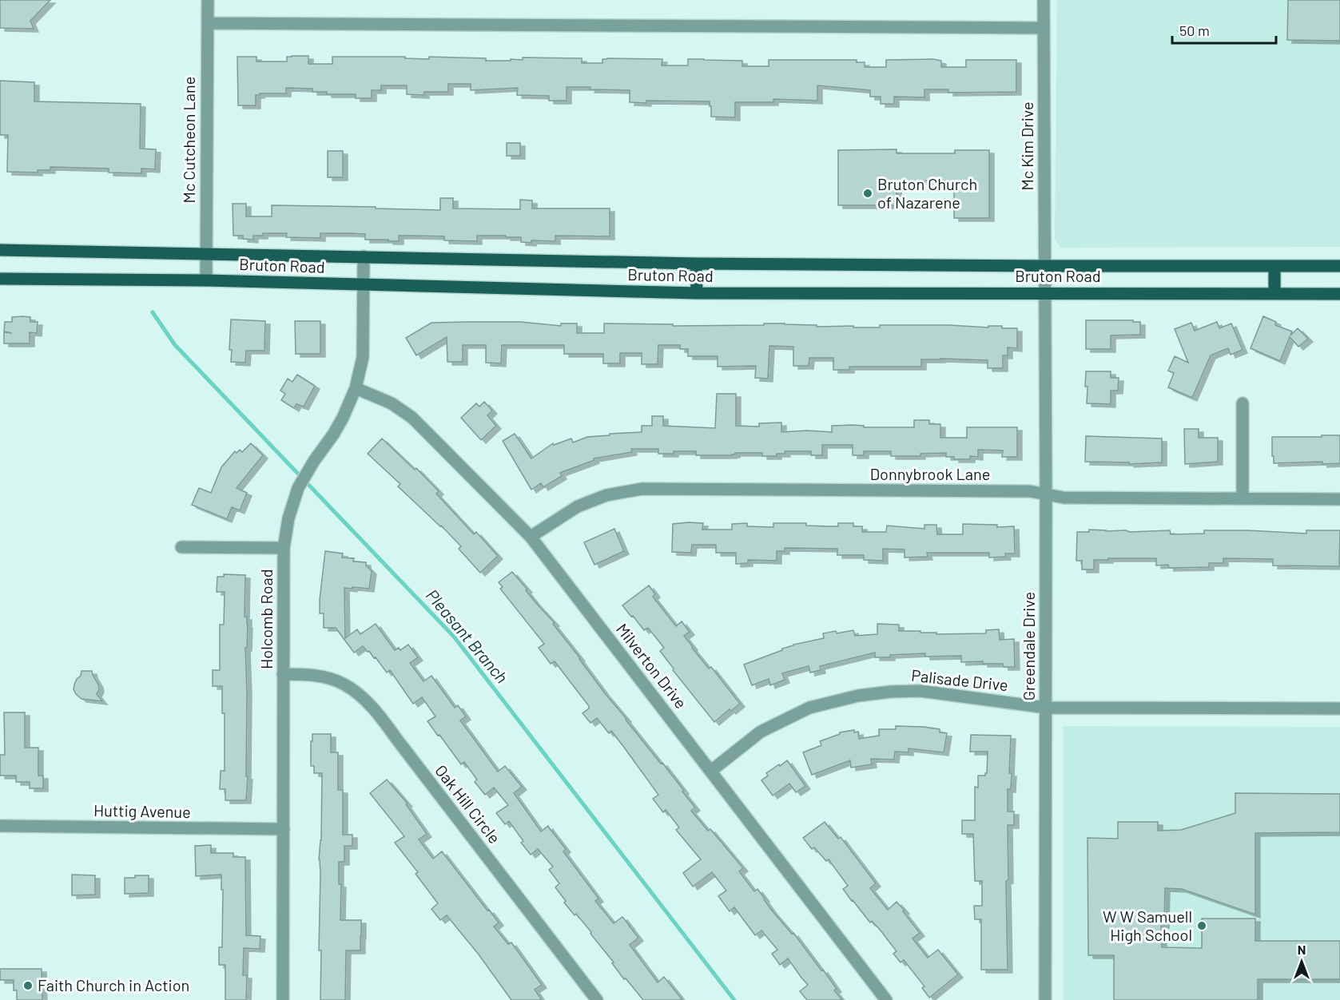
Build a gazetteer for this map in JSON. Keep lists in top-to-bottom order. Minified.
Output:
{"streets":{"main road":["Bruton Road"],"street":["Mc Cutcheon Lane","Mc Kim Drive","Donnybrook Lane","Holcomb Road","Greendale Drive","Milverton Drive","Palisade Drive","Oak Hill Circle","Huttig Avenue"]},"crossings":[["Mc Cutcheon Lane","Bruton Road"],["Mc Kim Drive","Bruton Road"],["Mc Kim Drive","Greendale Drive"],["Bruton Road","Holcomb Road"],["Bruton Road","Greendale Drive"],["Donnybrook Lane","Greendale Drive"],["Donnybrook Lane","Milverton Drive"],["Holcomb Road","Milverton Drive"],["Holcomb Road","Oak Hill Circle"],["Holcomb Road","Huttig Avenue"],["Greendale Drive","Palisade Drive"],["Milverton Drive","Palisade Drive"]],"water":["Pleasant Branch"],"places":["Bruton Church of Nazarene","W W Samuell High School","Faith Church in Action"],"scale_bar":"50 m","north":"top"}
